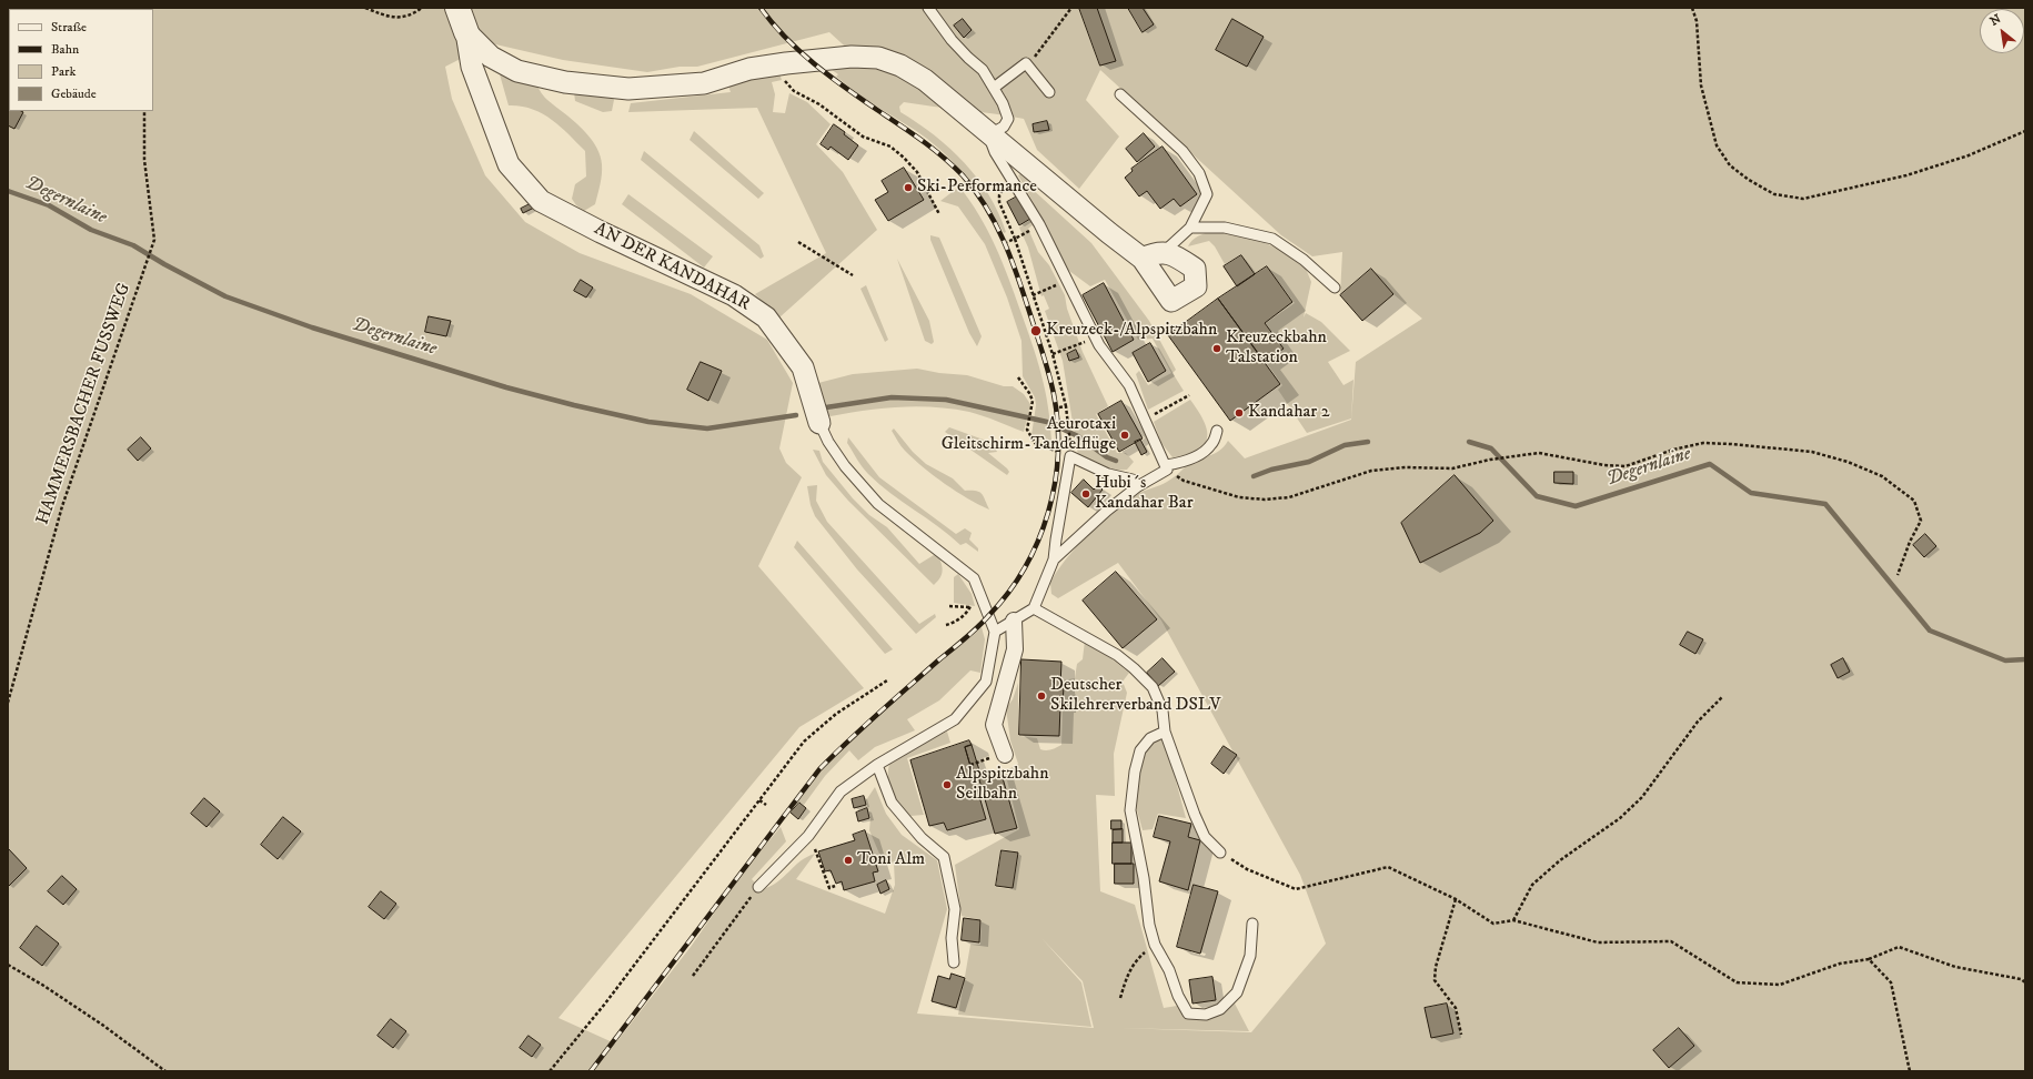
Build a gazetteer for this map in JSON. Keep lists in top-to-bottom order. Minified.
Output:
{"streets":{"street":["AN DER KANDAHAR"],"path":["HAMMERSBACHER FUSSWEG"]},"water":["Degernlaine"],"places":["Ski-Performance","Kreuzeck-/Alpspitzbahn","Kreuzeckbahn Talstation","Kandahar 2","Aeurotaxi Gleitschirm-Tandelflüge","Hubi´s Kandahar Bar","Deutscher Skilehrerverband DSLV","Alpspitzbahn Seilbahn","Toni Alm"],"legend":["Straße","Bahn","Park","Gebäude"],"north":"top left"}
